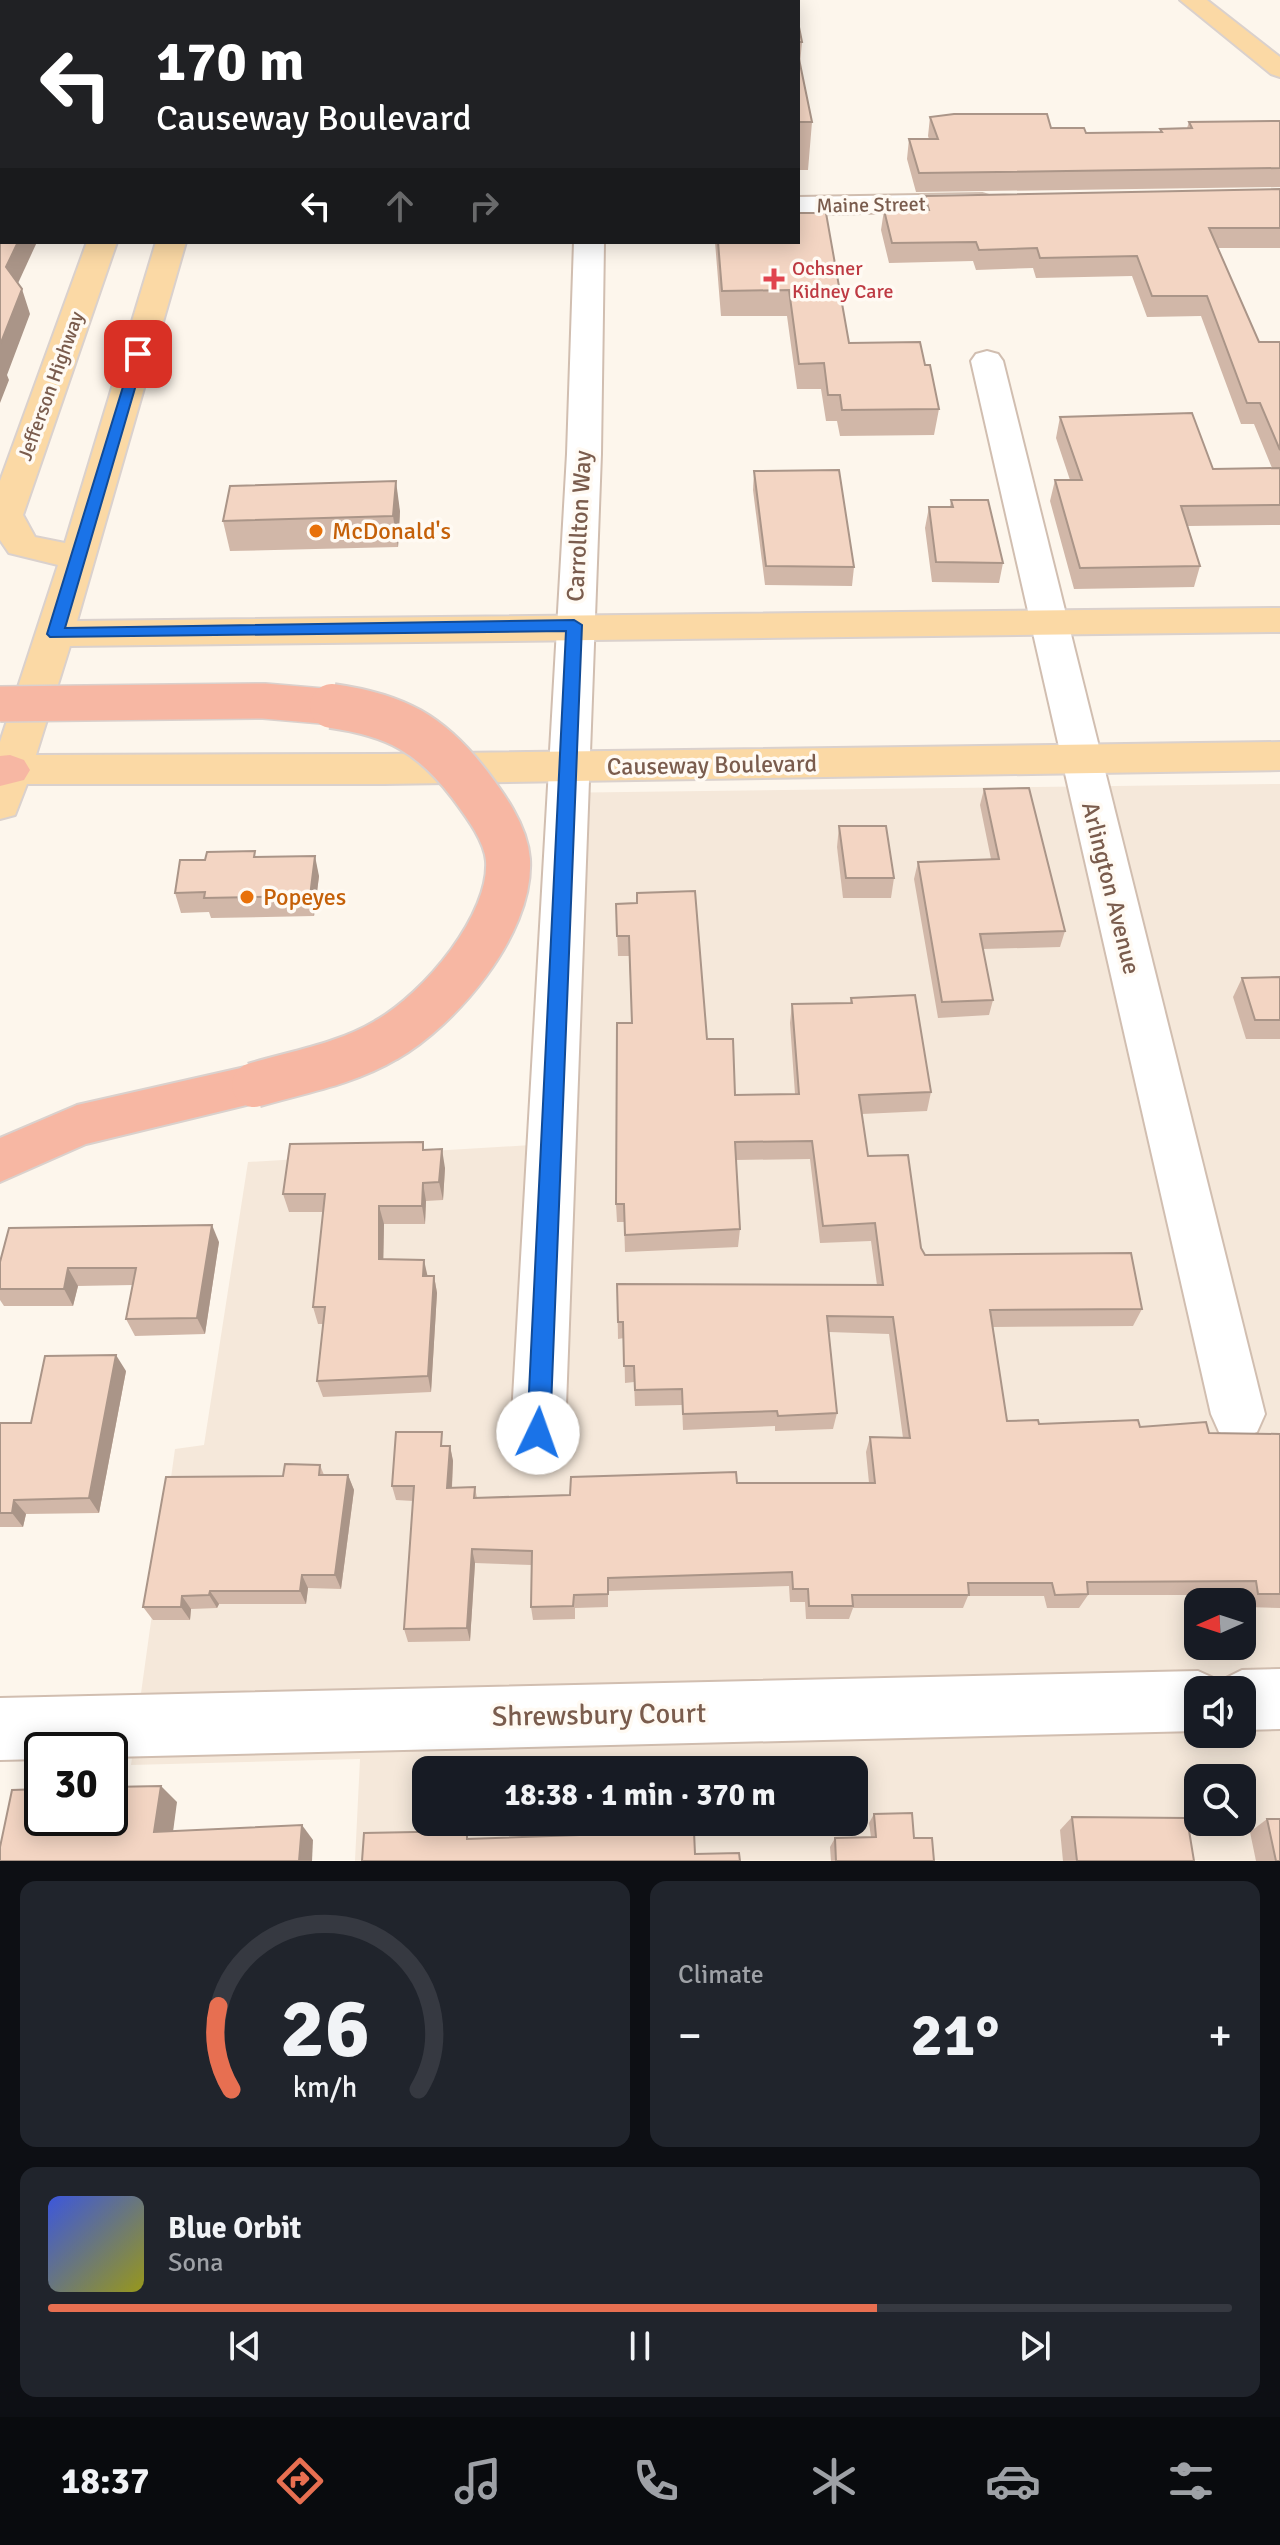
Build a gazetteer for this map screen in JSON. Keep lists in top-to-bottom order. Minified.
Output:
{"streets":{"main road":["Jefferson Highway","Causeway Boulevard"],"street":["Maine Street","Carrollton Way","Arlington Avenue","Shrewsbury Court"]},"crossings":[["Carrollton Way","Causeway Boulevard"],["Causeway Boulevard","Arlington Avenue"]],"places":{"health":["Ochsner Kidney Care"],"other":["McDonald's","Popeyes"]},"north":"left","page":{"turn":["170 m","Causeway Boulevard"],"limit":"30","trip":"18:38 · 1 min · 370 m","tile":"Climate","heat":["−","21°","+"],"song":["Blue Orbit","Sona"],"tabs":"18:37","gauge":["26","km/h"]}}
